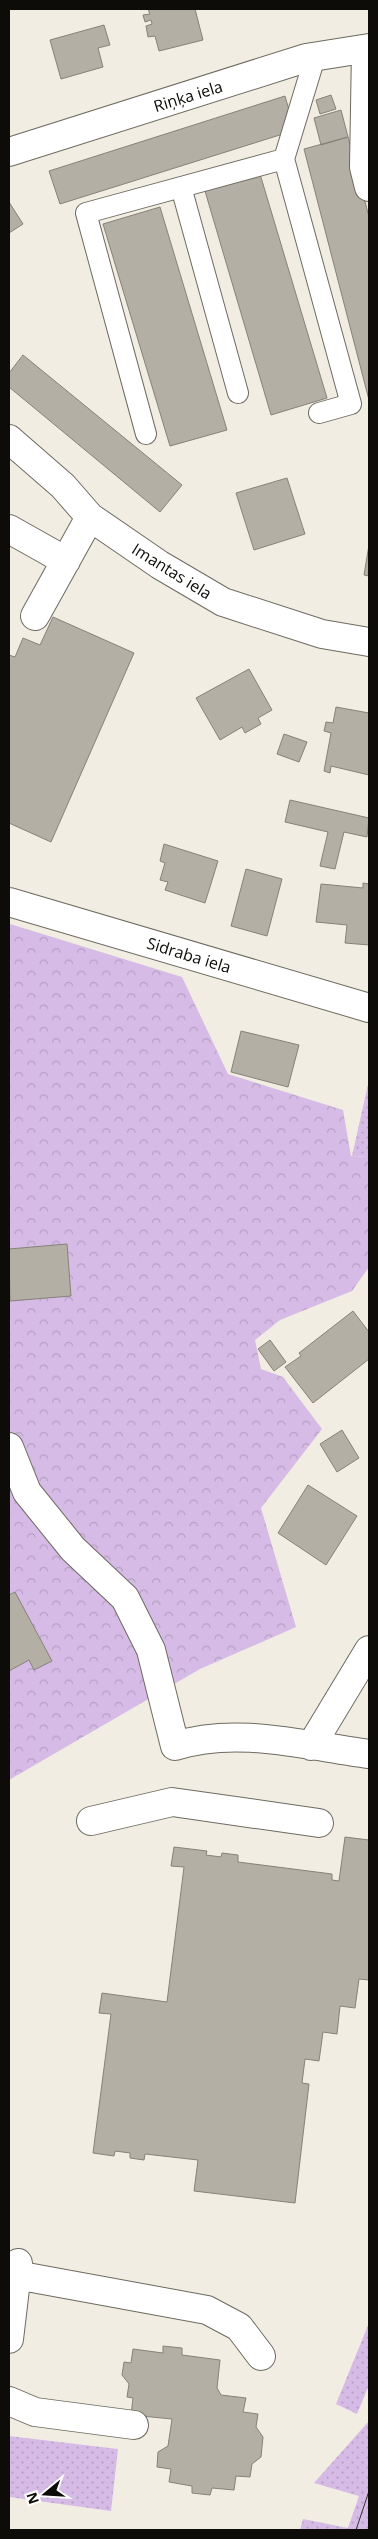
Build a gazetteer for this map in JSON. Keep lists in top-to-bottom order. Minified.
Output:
{"streets":{"street":["Riņķa iela","Imantas iela","Sidraba iela"]},"north":"left"}
